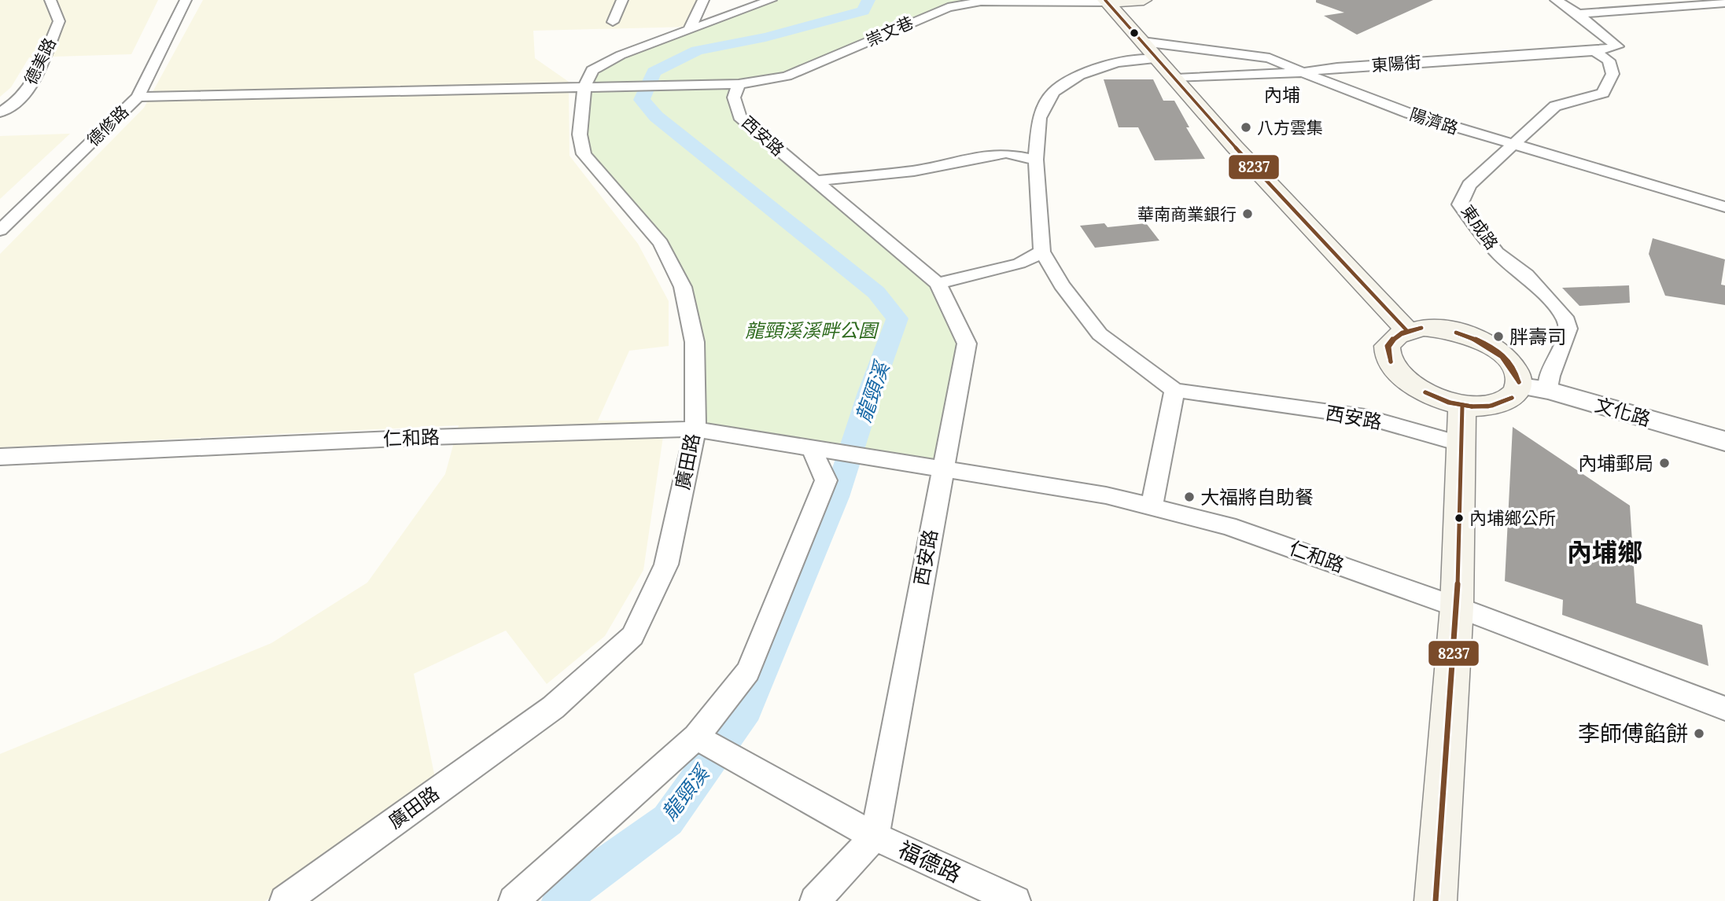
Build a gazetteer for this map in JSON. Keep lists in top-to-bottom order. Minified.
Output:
{"streets":{"street":["崇文巷","德美路","東陽街","陽濟路","德修路","西安路","東成路","文化路","仁和路","廣田路","福德路"]},"crossings":[["崇文巷","德修路"],["崇文巷","西安路"],["崇文巷","廣田路"],["東陽街","陽濟路"],["東陽街","東成路"],["陽濟路","東成路"],["西安路","仁和路"],["西安路","福德路"],["東成路","文化路"],["仁和路","廣田路"]],"districts":["內埔","內埔鄉"],"water":["龍頸溪"],"parks":["龍頸溪溪畔公園"],"places":["八方雲集","華南商業銀行","胖壽司","內埔郵局","大福將自助餐","內埔鄉公所","李師傅餡餅"],"lines":["transit line 8237"]}
